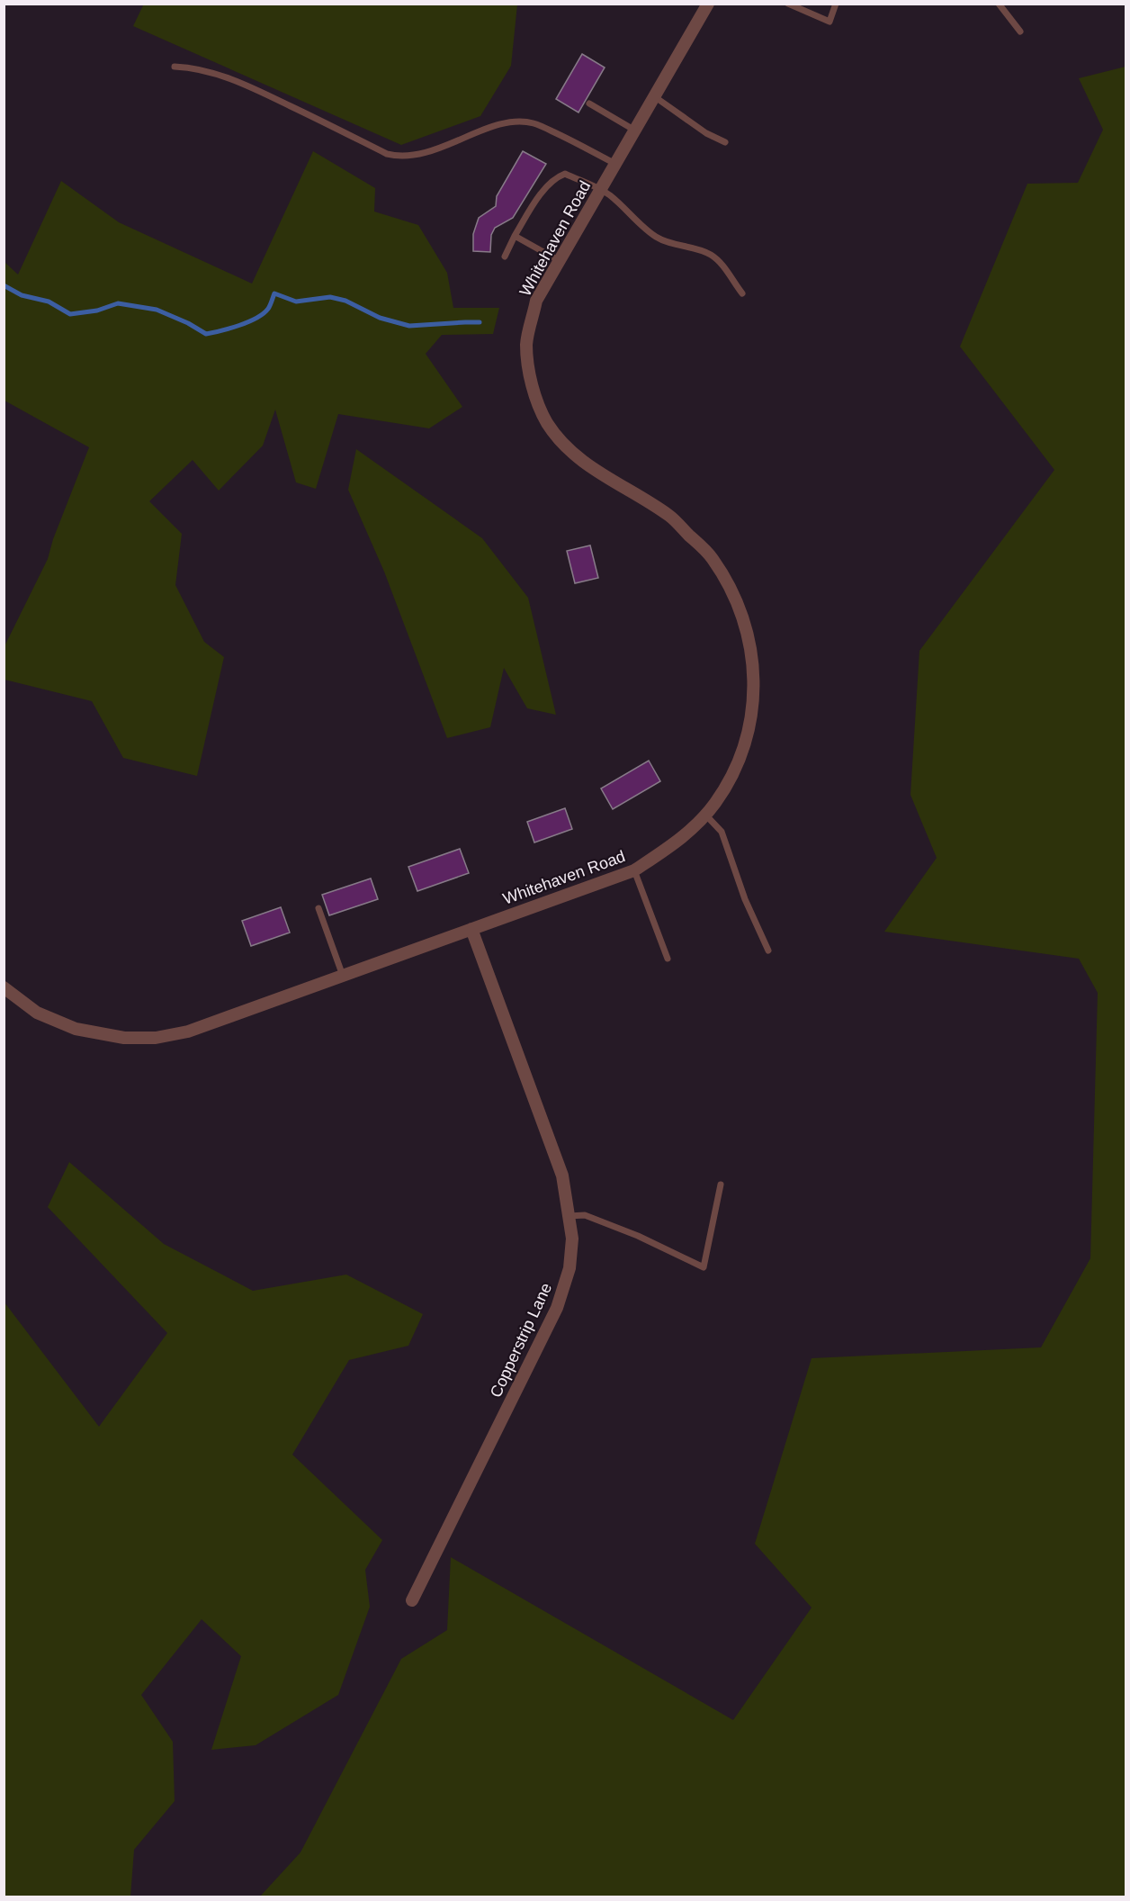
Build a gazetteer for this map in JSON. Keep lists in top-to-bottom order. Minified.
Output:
{"streets":{"street":["Whitehaven Road","Copperstrip Lane"]},"crossings":[["Whitehaven Road","Copperstrip Lane"]]}
